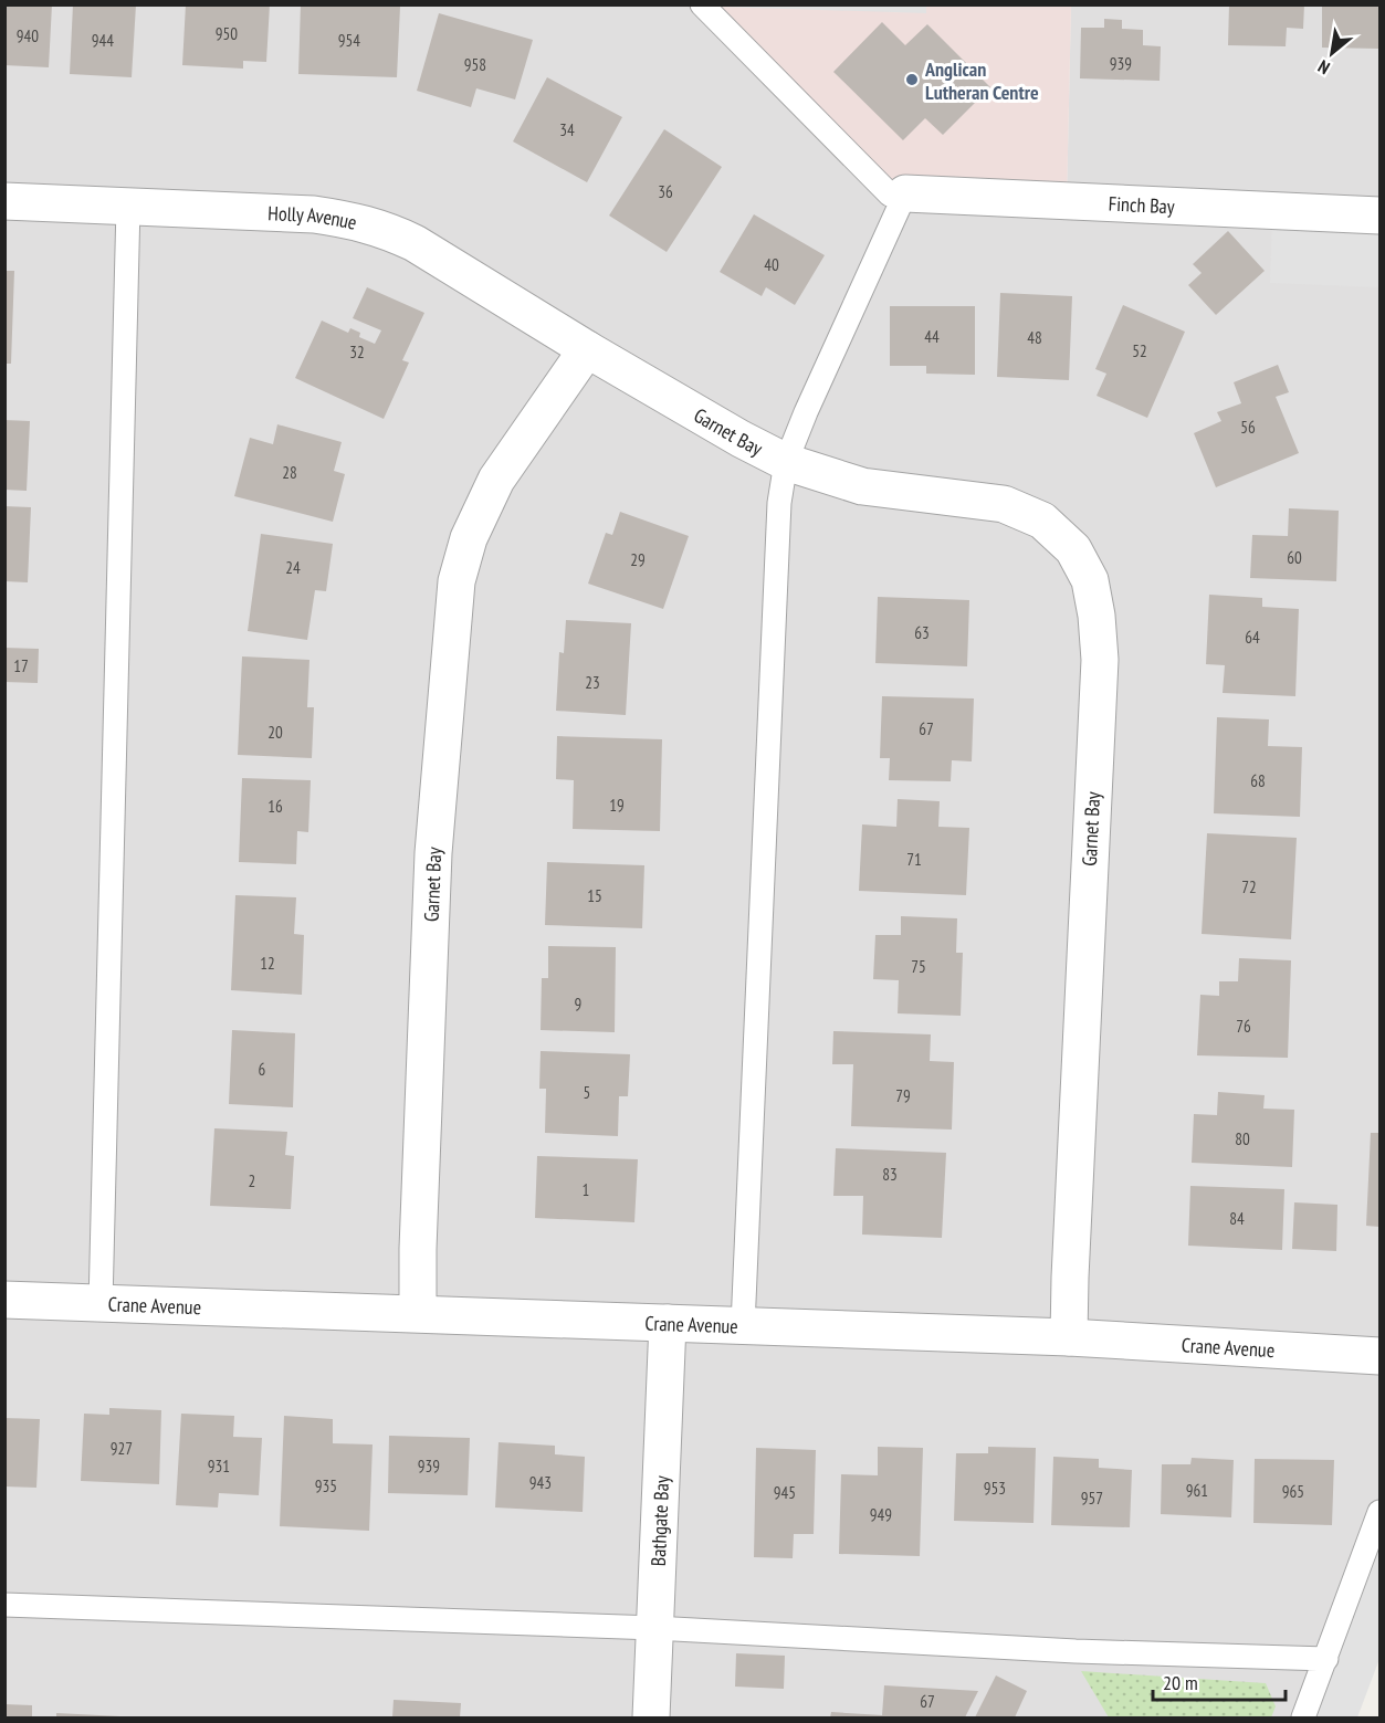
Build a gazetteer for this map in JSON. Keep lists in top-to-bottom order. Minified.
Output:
{"streets":{"street":["Finch Bay","Holly Avenue","Garnet Bay","Crane Avenue","Bathgate Bay"]},"crossings":[["Holly Avenue","Garnet Bay"],["Garnet Bay","Crane Avenue"],["Crane Avenue","Bathgate Bay"]],"places":["Anglican Lutheran Centre"],"house_numbers":["950","940","944","954","939","958","34","36","40","44","48","52","32","56","28","60","29","24","63","64","17","23","67","20","68","19","16","71","72","15","12","75","9","76","6","5","79","80","83","2","1","84","927","931","939","943","935","953","961","965","945","957","949","67"],"scale_bar":"20 m","north":"bottom left"}
